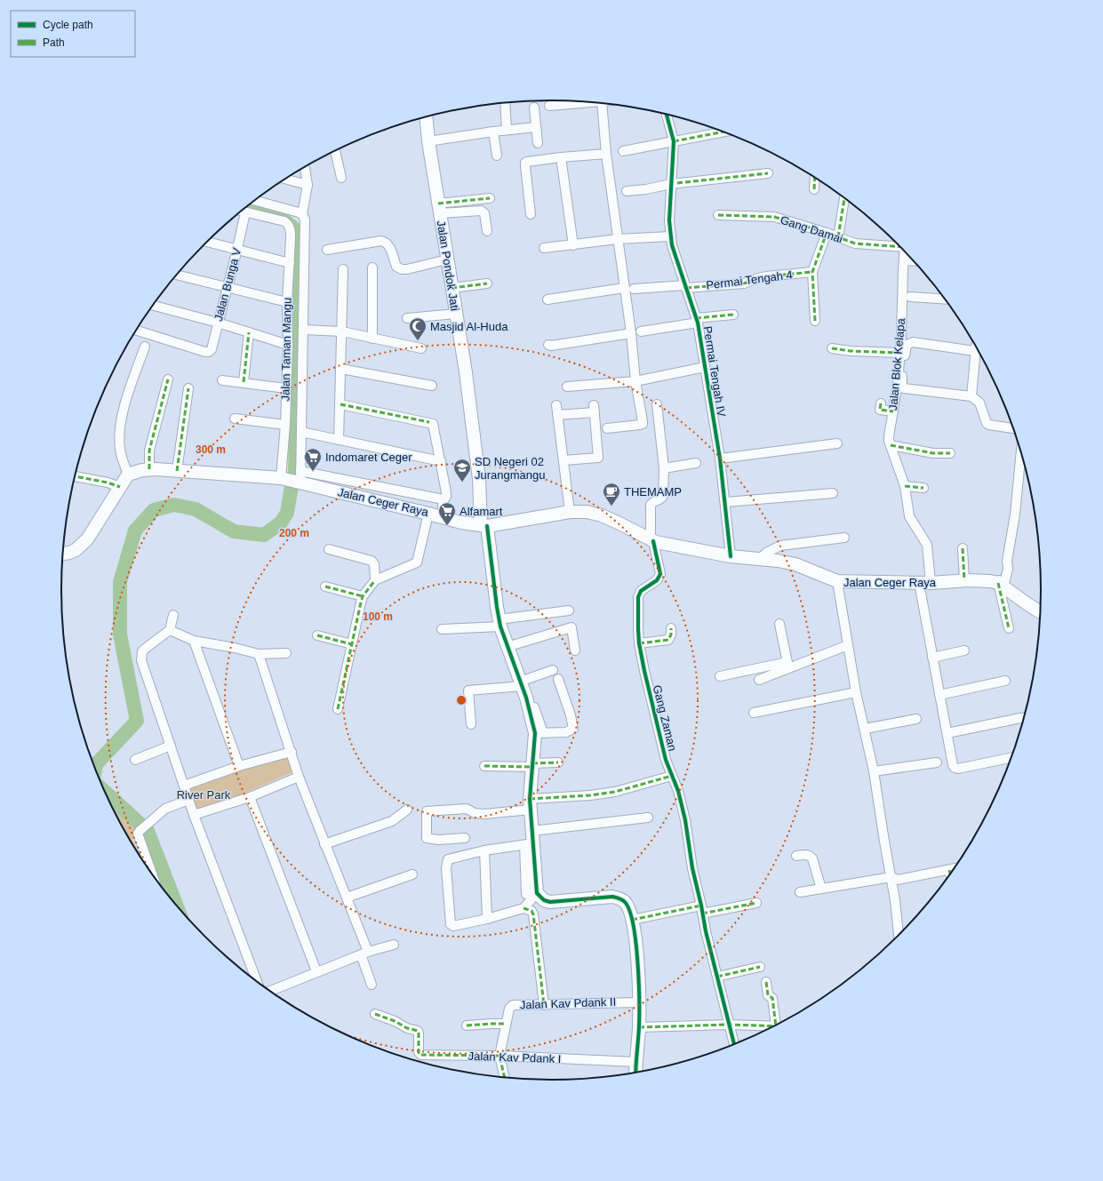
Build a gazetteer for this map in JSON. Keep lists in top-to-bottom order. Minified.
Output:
{"streets":{"main road":["Jalan Pondok Jati","Jalan Ceger Raya"],"street":["Gang Damai","Permai Tengah 4","Jalan Bunga V","Jalan Taman Mangu","Jalan Blok Kelapa","Permai Tengah IV","Gang Zaman","Jalan Kav Pdank II","Jalan Kav Pdank I"]},"crossings":[["Jalan Pondok Jati","Jalan Ceger Raya"],["Permai Tengah 4","Permai Tengah IV"],["Jalan Bunga V","Jalan Taman Mangu"],["Jalan Taman Mangu","Jalan Ceger Raya"],["Jalan Blok Kelapa","Jalan Ceger Raya"],["Permai Tengah IV","Jalan Ceger Raya"],["Jalan Ceger Raya","Gang Zaman"],["Jalan Kav Pdank II","Jalan Kav Pdank I"]],"parks":["River Park"],"places":{"mosque":["Masjid Al-Huda"],"supermarket":["Indomaret Ceger","Alfamart"],"school or university":["SD Negeri 02 Jurangmangu"],"cafe":["THEMAMP"]},"legend":["Cycle path","Path"],"rings":["300 m","200 m","100 m"]}
